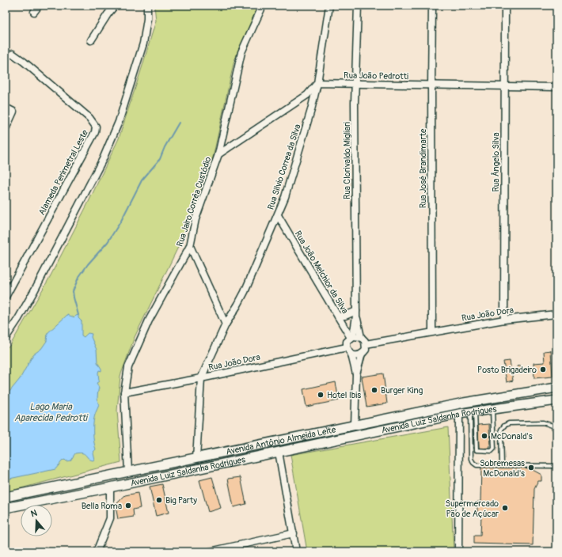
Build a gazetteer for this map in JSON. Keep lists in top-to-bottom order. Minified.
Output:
{"streets":{"main road":["Avenida Luiz Saldanha Rodrigues","Avenida Antônio Almeida Leite"],"street":["Rua João Pedrotti","Rua Clorivaldo Migliari","Rua Ângelo Silva","Rua Silvio Correa da Silva","Rua José Brandimarte","Alameda Perimetral Leste","Rua Jairo Corrêa Custódio","Rua João Melchior da Silva","Rua João Dora"]},"crossings":[["Rua João Pedrotti","Rua Clorivaldo Migliari"],["Rua João Pedrotti","Rua Ângelo Silva"],["Rua João Pedrotti","Rua Silvio Correa da Silva"],["Rua João Pedrotti","Rua José Brandimarte"],["Rua Clorivaldo Migliari","Rua João Melchior da Silva"],["Rua Clorivaldo Migliari","Rua João Dora"],["Rua Ângelo Silva","Rua João Dora"],["Rua Silvio Correa da Silva","Rua João Melchior da Silva"],["Rua Silvio Correa da Silva","Rua João Dora"],["Rua Silvio Correa da Silva","Avenida Antônio Almeida Leite"],["Rua José Brandimarte","Rua João Dora"],["Rua Jairo Corrêa Custódio","Rua João Dora"],["Rua Jairo Corrêa Custódio","Avenida Antônio Almeida Leite"],["Rua João Melchior da Silva","Rua João Dora"]],"water":["Lago Maria Aparecida Pedrotti"],"places":["Posto Brigadeiro","Burger King","Hotel Ibis","McDonald's","Sobremesas McDonald's","Big Party","Bella Roma","Supermercado Pão de Açúcar"],"north":"top"}
